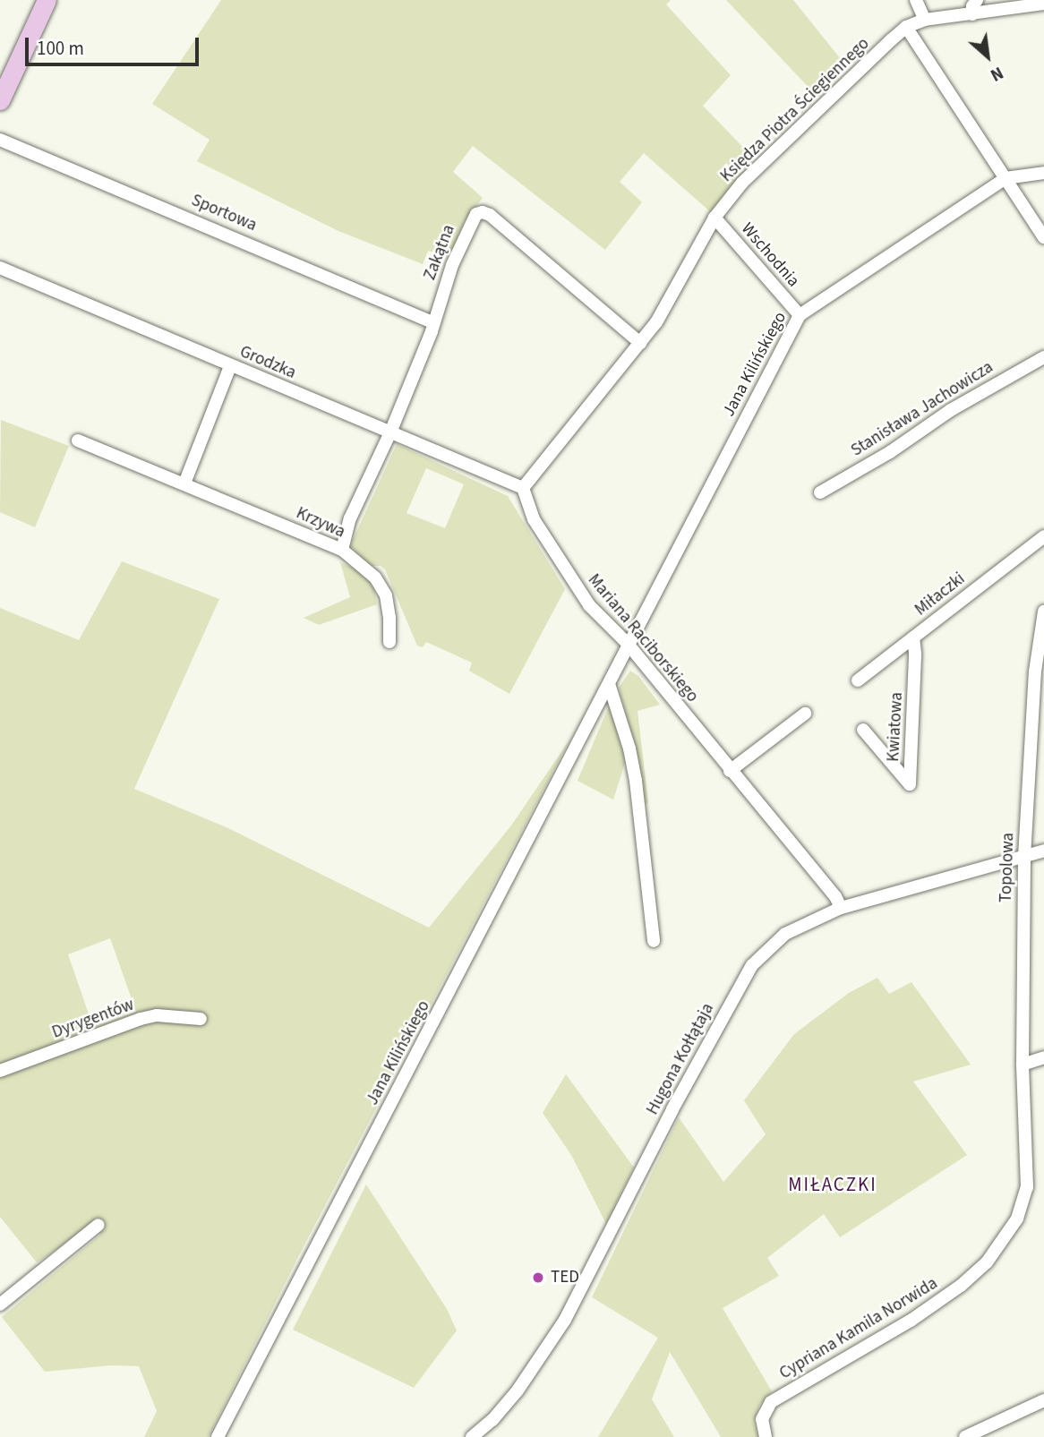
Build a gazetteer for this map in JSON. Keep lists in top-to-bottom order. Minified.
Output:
{"streets":{"street":["Księdza Piotra Ściegiennego","Sportowa","Zakątna","Wschodnia","Grodzka","Jana Kilińskiego","Stanisława Jachowicza","Krzywa","Miłaczki","Mariana Raciborskiego","Kwiatowa","Topolowa","Dyrygentów","Hugona Kołłątaja","Cypriana Kamila Norwida"]},"crossings":[["Księdza Piotra Ściegiennego","Zakątna"],["Księdza Piotra Ściegiennego","Wschodnia"],["Księdza Piotra Ściegiennego","Grodzka"],["Księdza Piotra Ściegiennego","Mariana Raciborskiego"],["Sportowa","Zakątna"],["Zakątna","Grodzka"],["Zakątna","Krzywa"],["Wschodnia","Jana Kilińskiego"],["Grodzka","Mariana Raciborskiego"],["Jana Kilińskiego","Mariana Raciborskiego"],["Miłaczki","Kwiatowa"],["Mariana Raciborskiego","Hugona Kołłątaja"],["Topolowa","Hugona Kołłątaja"],["Topolowa","Cypriana Kamila Norwida"]],"districts":["MIŁACZKI"],"places":["TED"],"scale_bar":"100 m","north":"bottom right"}
